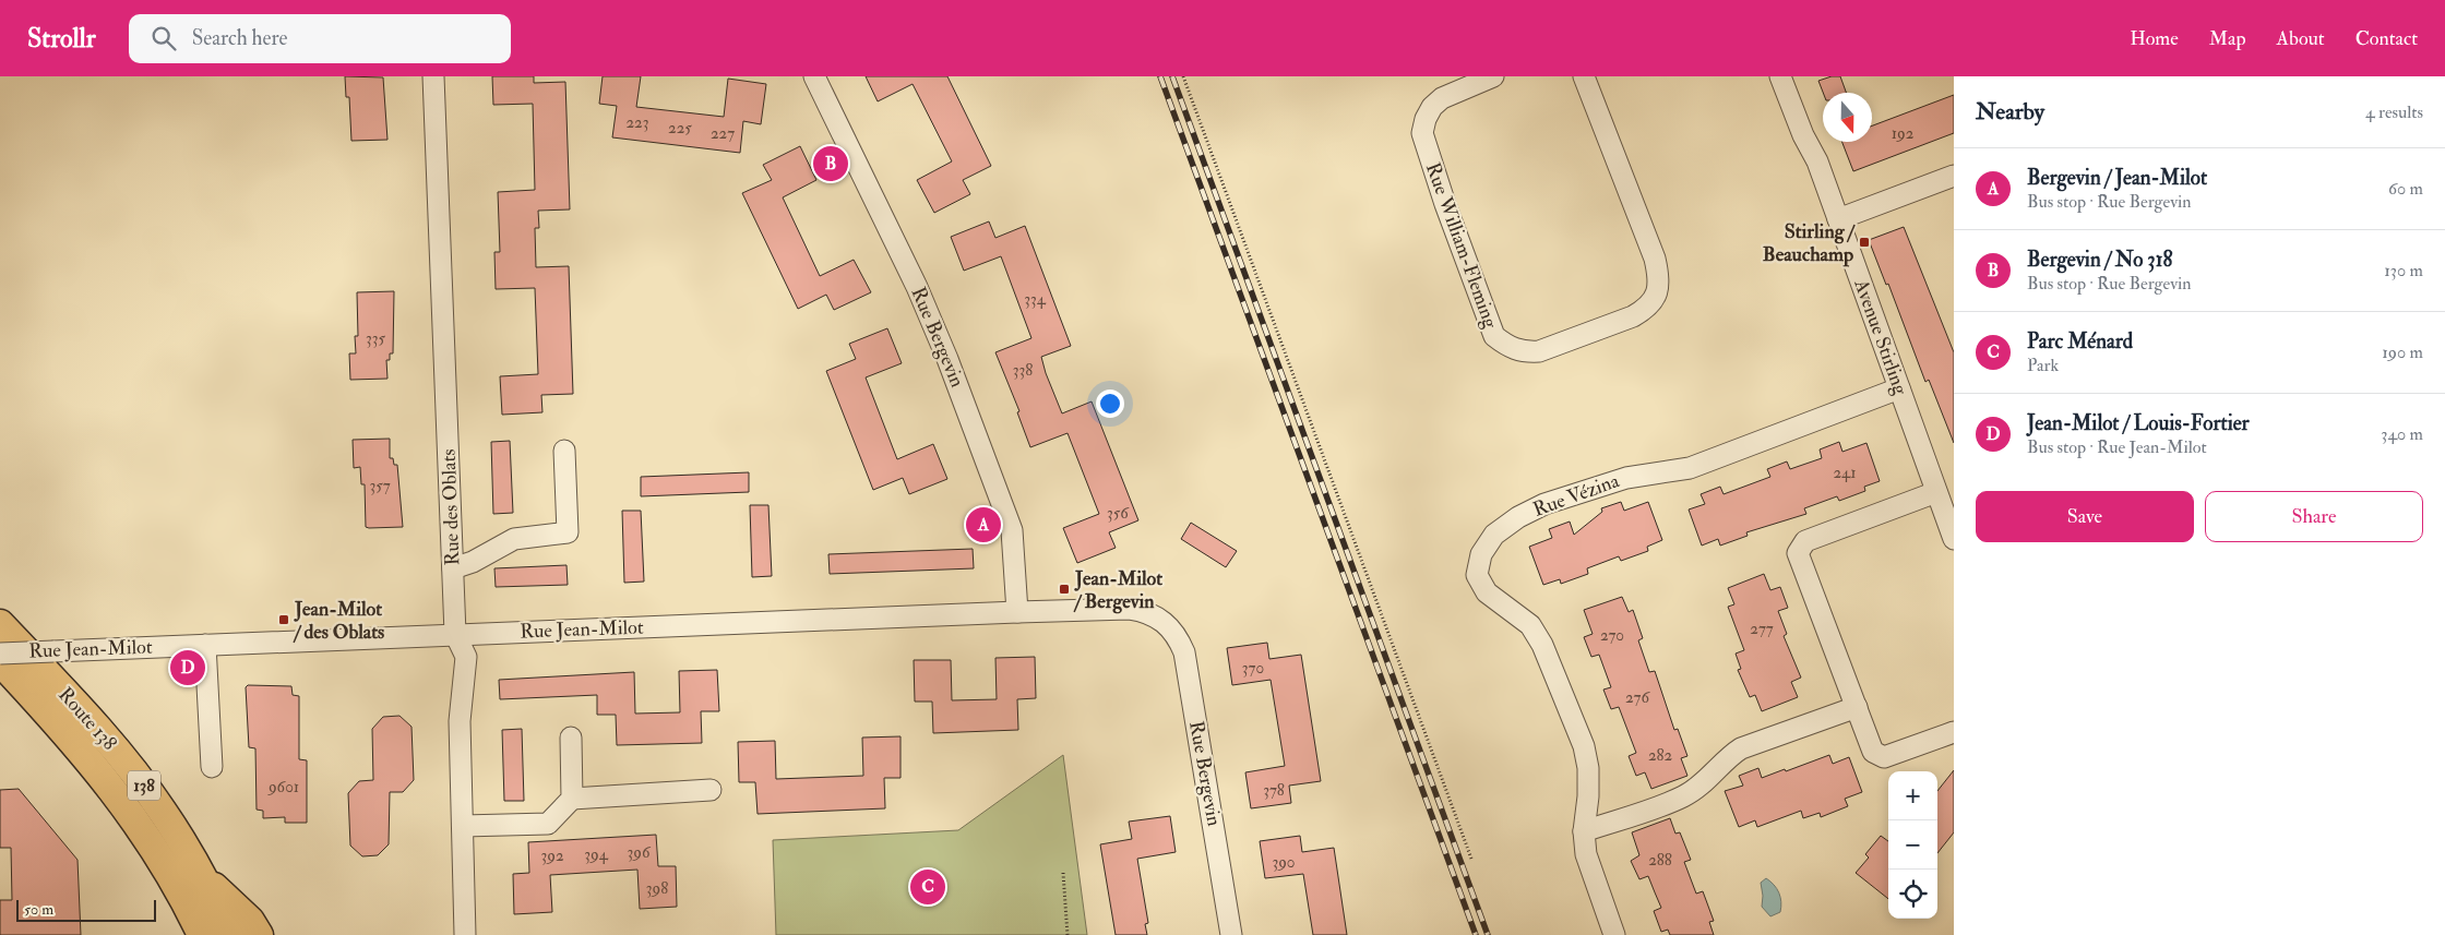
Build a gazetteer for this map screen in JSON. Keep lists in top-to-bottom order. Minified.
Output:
{"streets":{"highway":["Route 138","138"],"street":["Rue William-Fleming","Rue Bergevin","Avenue Stirling","Rue Vézina","Rue des Oblats","Rue Jean-Milot"]},"crossings":[["Rue Bergevin","Rue Jean-Milot"],["Avenue Stirling","Rue Vézina"],["Rue des Oblats","Rue Jean-Milot"]],"places":{"transit":["Stirling / Beauchamp","Jean-Milot / Bergevin","Jean-Milot / des Oblats"]},"house_numbers":["223","225","227","192","334","335","338","241","357","356","277","270","370","276","282","9601","378","396","394","392","288","390","398"],"scale_bar":"50 m","north":"bottom","page":{"header":"Strollr","search":"Search here","nav":["Home","Map","About","Contact"],"heading":["Nearby","4 results"],"pins":["B","A","D","C"],"list":[{"mark":"A","name":"Bergevin / Jean-Milot","note":"Bus stop · Rue Bergevin","value":"60 m"},{"mark":"B","name":"Bergevin / No 318","note":"Bus stop · Rue Bergevin","value":"130 m"},{"mark":"C","name":"Parc Ménard","note":"Park","value":"190 m"},{"mark":"D","name":"Jean-Milot / Louis-Fortier","note":"Bus stop · Rue Jean-Milot","value":"340 m"}],"buttons":["Save","Share"],"map_buttons":["+","−"],"scale":"50 m"}}
